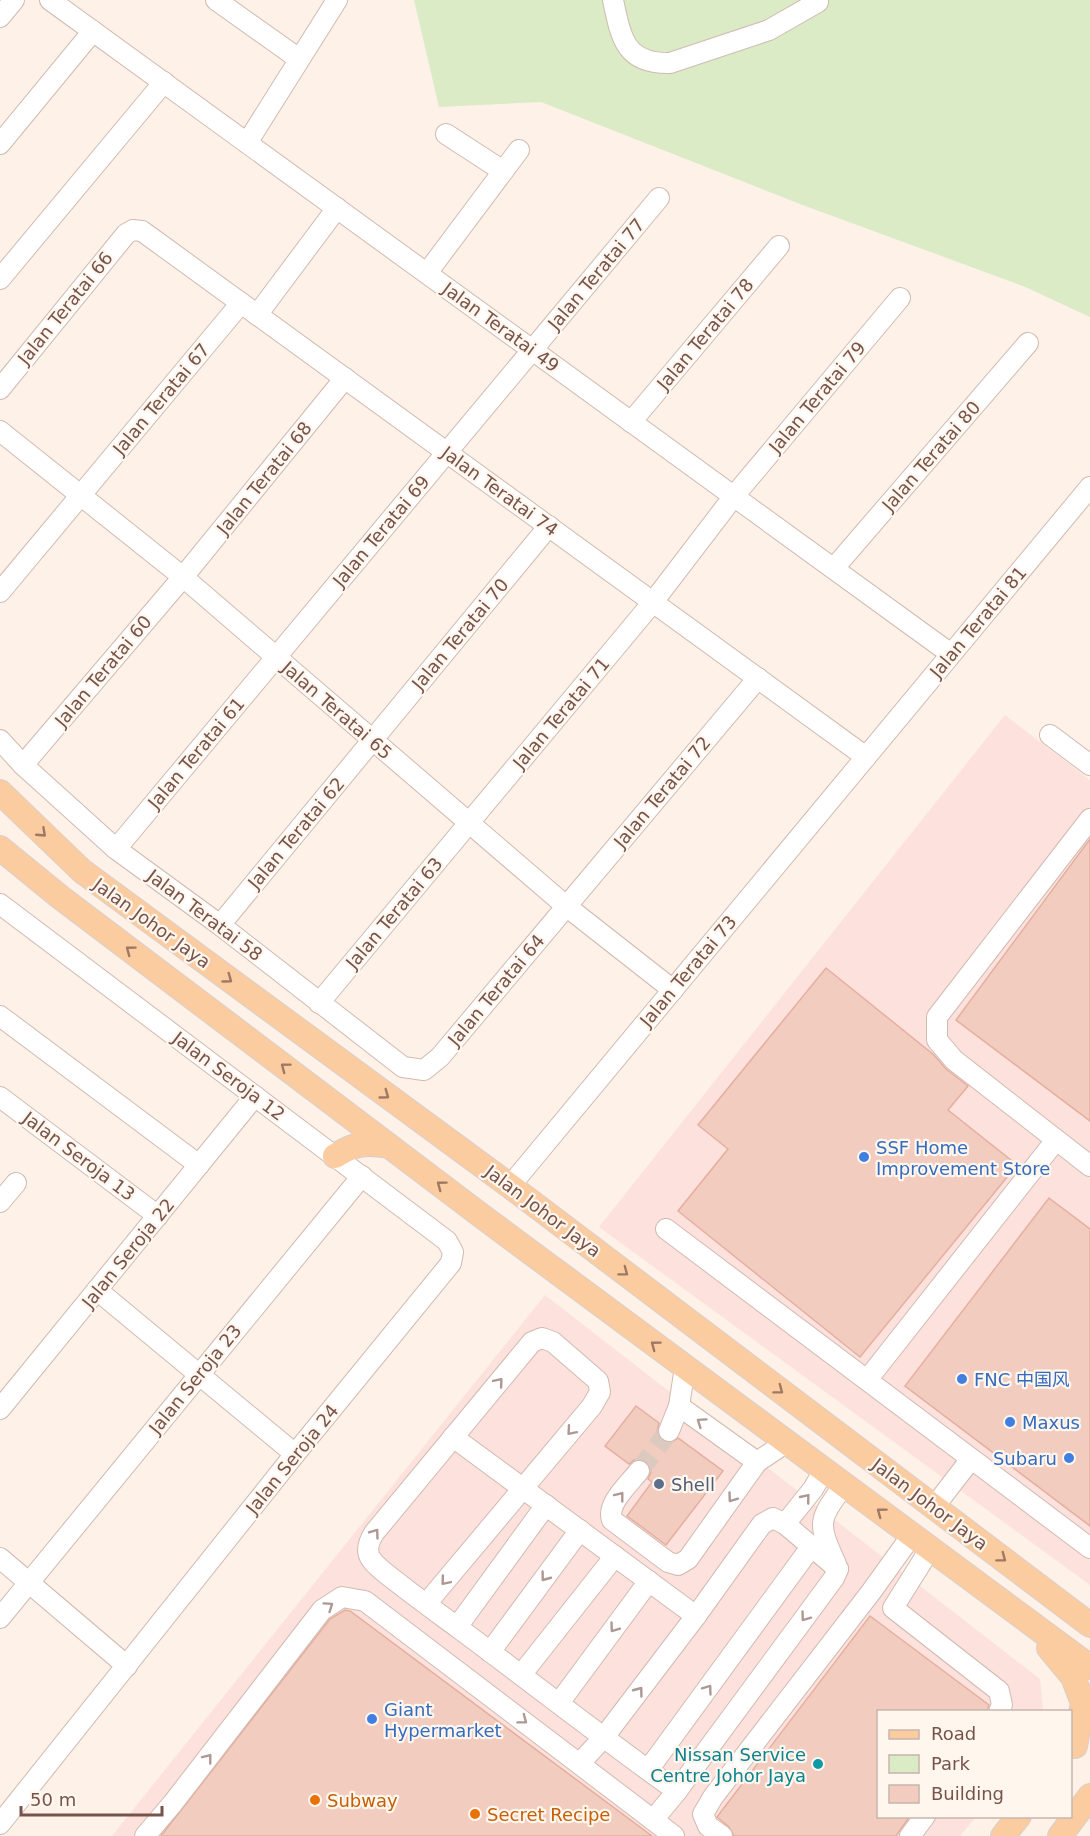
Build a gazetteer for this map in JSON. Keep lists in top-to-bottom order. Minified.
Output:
{"streets":{"main road":["Jalan Johor Jaya"],"street":["Jalan Teratai 77","Jalan Teratai 66","Jalan Teratai 49","Jalan Teratai 78","Jalan Teratai 79","Jalan Teratai 67","Jalan Teratai 80","Jalan Teratai 68","Jalan Teratai 74","Jalan Teratai 69","Jalan Teratai 81","Jalan Teratai 70","Jalan Teratai 60","Jalan Teratai 65","Jalan Teratai 71","Jalan Teratai 61","Jalan Teratai 72","Jalan Teratai 62","Jalan Teratai 63","Jalan Teratai 58","Jalan Teratai 73","Jalan Teratai 64","Jalan Seroja 12","Jalan Seroja 13","Jalan Seroja 22","Jalan Seroja 23","Jalan Seroja 24"]},"crossings":[["Jalan Teratai 77","Jalan Teratai 49"],["Jalan Teratai 77","Jalan Teratai 69"],["Jalan Teratai 66","Jalan Teratai 74"],["Jalan Teratai 49","Jalan Teratai 78"],["Jalan Teratai 49","Jalan Teratai 79"],["Jalan Teratai 49","Jalan Teratai 67"],["Jalan Teratai 49","Jalan Teratai 80"],["Jalan Teratai 49","Jalan Teratai 69"],["Jalan Teratai 49","Jalan Teratai 81"],["Jalan Teratai 79","Jalan Teratai 74"],["Jalan Teratai 79","Jalan Teratai 71"],["Jalan Teratai 67","Jalan Teratai 74"],["Jalan Teratai 67","Jalan Teratai 65"],["Jalan Teratai 68","Jalan Teratai 74"],["Jalan Teratai 68","Jalan Teratai 60"],["Jalan Teratai 68","Jalan Teratai 65"],["Jalan Teratai 74","Jalan Teratai 69"],["Jalan Teratai 74","Jalan Teratai 81"],["Jalan Teratai 74","Jalan Teratai 70"],["Jalan Teratai 74","Jalan Teratai 71"],["Jalan Teratai 74","Jalan Teratai 72"],["Jalan Teratai 74","Jalan Teratai 73"],["Jalan Teratai 69","Jalan Teratai 65"],["Jalan Teratai 69","Jalan Teratai 61"],["Jalan Teratai 81","Jalan Teratai 73"],["Jalan Teratai 70","Jalan Teratai 65"],["Jalan Teratai 70","Jalan Teratai 62"],["Jalan Teratai 60","Jalan Teratai 65"],["Jalan Teratai 60","Jalan Teratai 58"],["Jalan Teratai 65","Jalan Teratai 71"],["Jalan Teratai 65","Jalan Teratai 61"],["Jalan Teratai 65","Jalan Teratai 72"],["Jalan Teratai 65","Jalan Teratai 62"],["Jalan Teratai 65","Jalan Teratai 63"],["Jalan Teratai 65","Jalan Teratai 73"],["Jalan Teratai 65","Jalan Teratai 64"],["Jalan Teratai 71","Jalan Teratai 63"],["Jalan Teratai 61","Jalan Teratai 58"],["Jalan Teratai 72","Jalan Teratai 64"],["Jalan Teratai 62","Jalan Teratai 58"],["Jalan Teratai 63","Jalan Teratai 58"],["Jalan Teratai 58","Jalan Teratai 64"],["Jalan Johor Jaya","Jalan Teratai 73"],["Jalan Seroja 12","Jalan Seroja 22"],["Jalan Seroja 12","Jalan Seroja 23"],["Jalan Seroja 12","Jalan Seroja 24"],["Jalan Seroja 13","Jalan Seroja 22"]],"places":["SSF Home Improvement Store","FNC 中国风","Maxus","Subaru","Shell","Giant Hypermarket","Nissan Service Centre Johor Jaya","Subway","Secret Recipe"],"legend":["Road","Park","Building"],"scale_bar":"50 m"}
